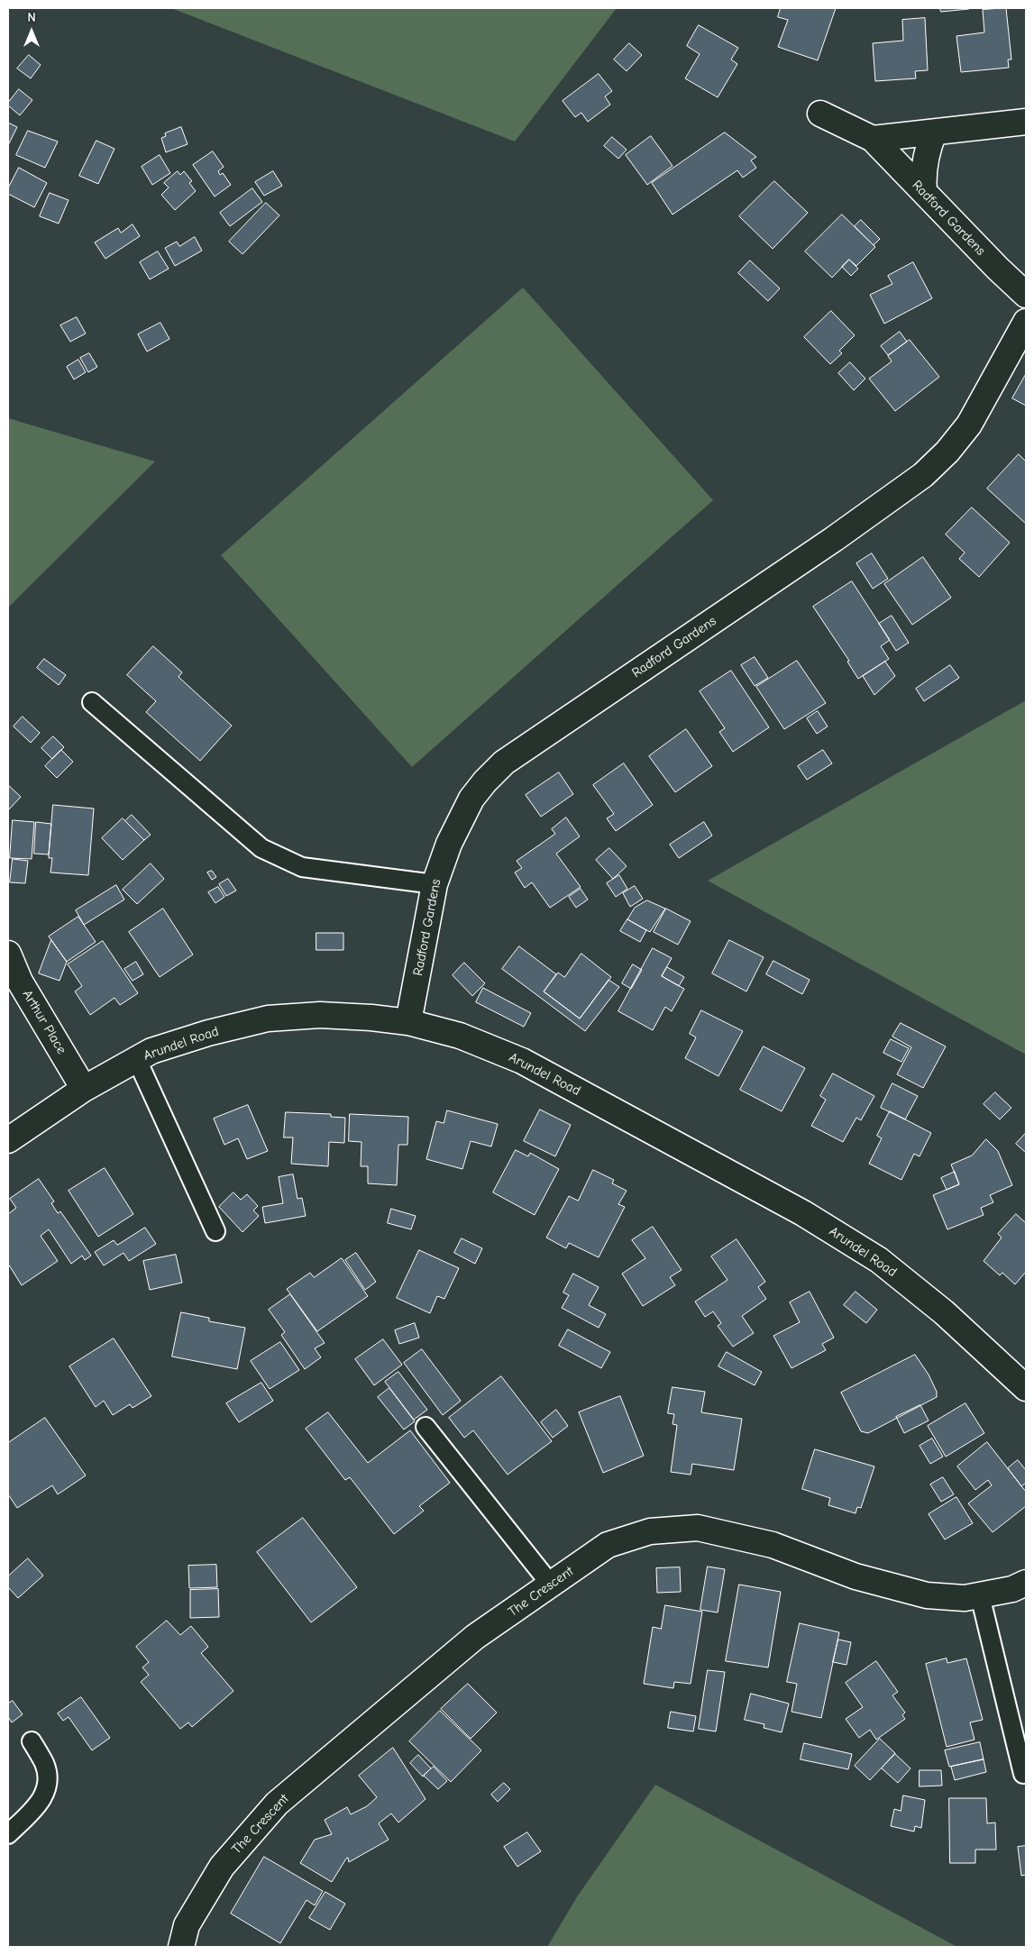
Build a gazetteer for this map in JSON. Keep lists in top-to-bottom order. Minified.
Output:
{"streets":{"street":["Radford Gardens","Arthur Place","Arundel Road","The Crescent"]},"crossings":[["Radford Gardens","Arundel Road"],["Arthur Place","Arundel Road"]],"north":"top"}
